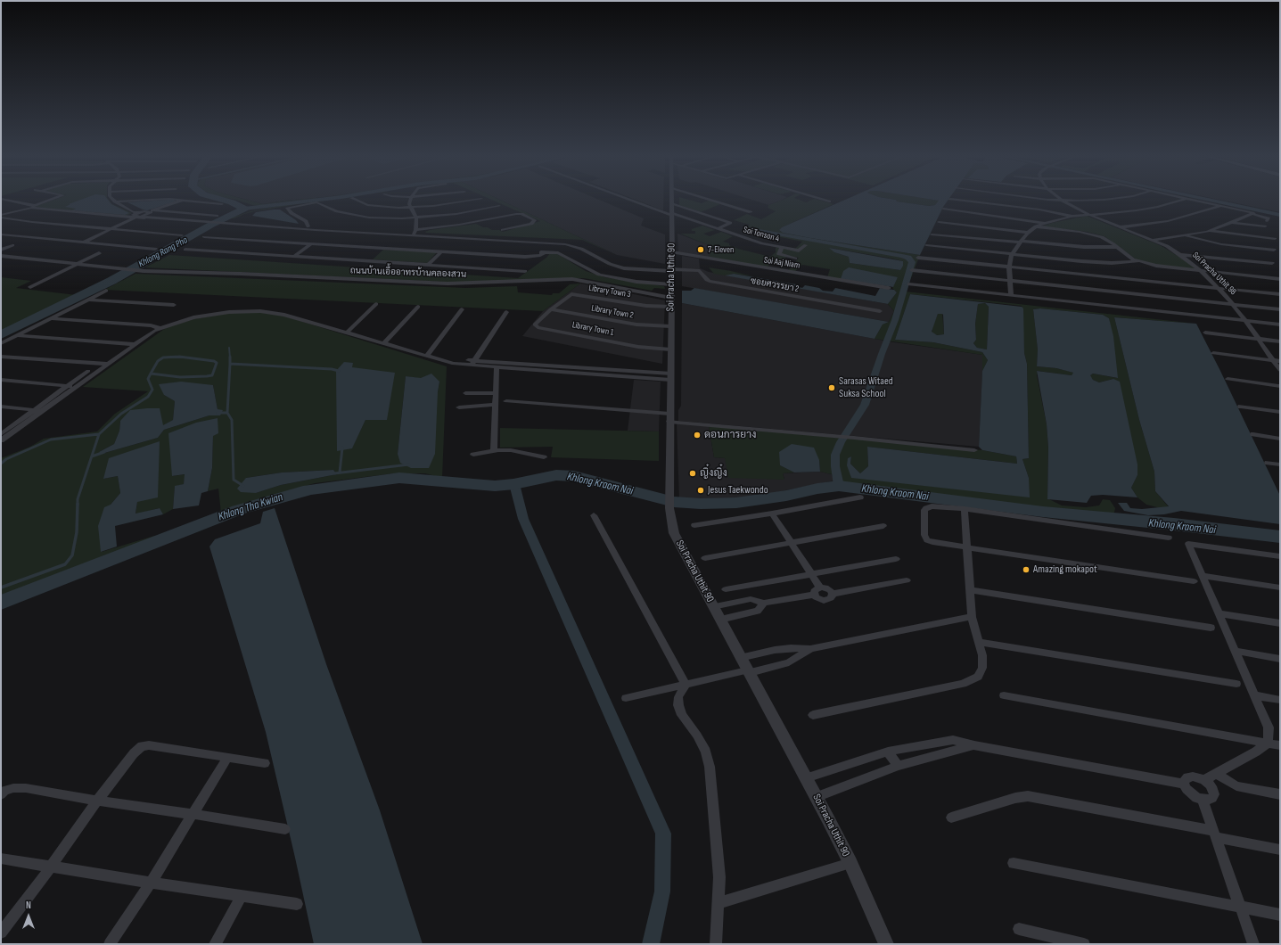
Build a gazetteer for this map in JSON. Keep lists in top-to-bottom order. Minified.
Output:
{"streets":{"street":["Soi Tonson 4","Soi Aaj Niam","ถนนบ้านเอื้ออาทรบ้านคลองสวน","Soi Pracha Uthit 98","Soi Pracha Uthit 90","ซอยศวรรยา 2","Library Town 3","Library Town 2","Library Town 1"]},"crossings":[["Soi Tonson 4","Soi Pracha Uthit 90"],["Soi Aaj Niam","Soi Pracha Uthit 90"],["ถนนบ้านเอื้ออาทรบ้านคลองสวน","Soi Pracha Uthit 90"],["Soi Pracha Uthit 90","ซอยศวรรยา 2"],["Soi Pracha Uthit 90","Library Town 3"],["Soi Pracha Uthit 90","Library Town 2"],["Soi Pracha Uthit 90","Library Town 1"],["Library Town 3","Library Town 2"],["Library Town 3","Library Town 1"],["Library Town 2","Library Town 1"]],"water":["Khlong Rang Pho","Khlong Kraom Nai","Khlong Tha Kwian"],"places":["7-Eleven","Sarasas Witaed Suksa School","ดอนการยาง","ญิ๋งญิ๋ง","Jesus Taekwondo","Amazing mokapot"],"north":"top"}
